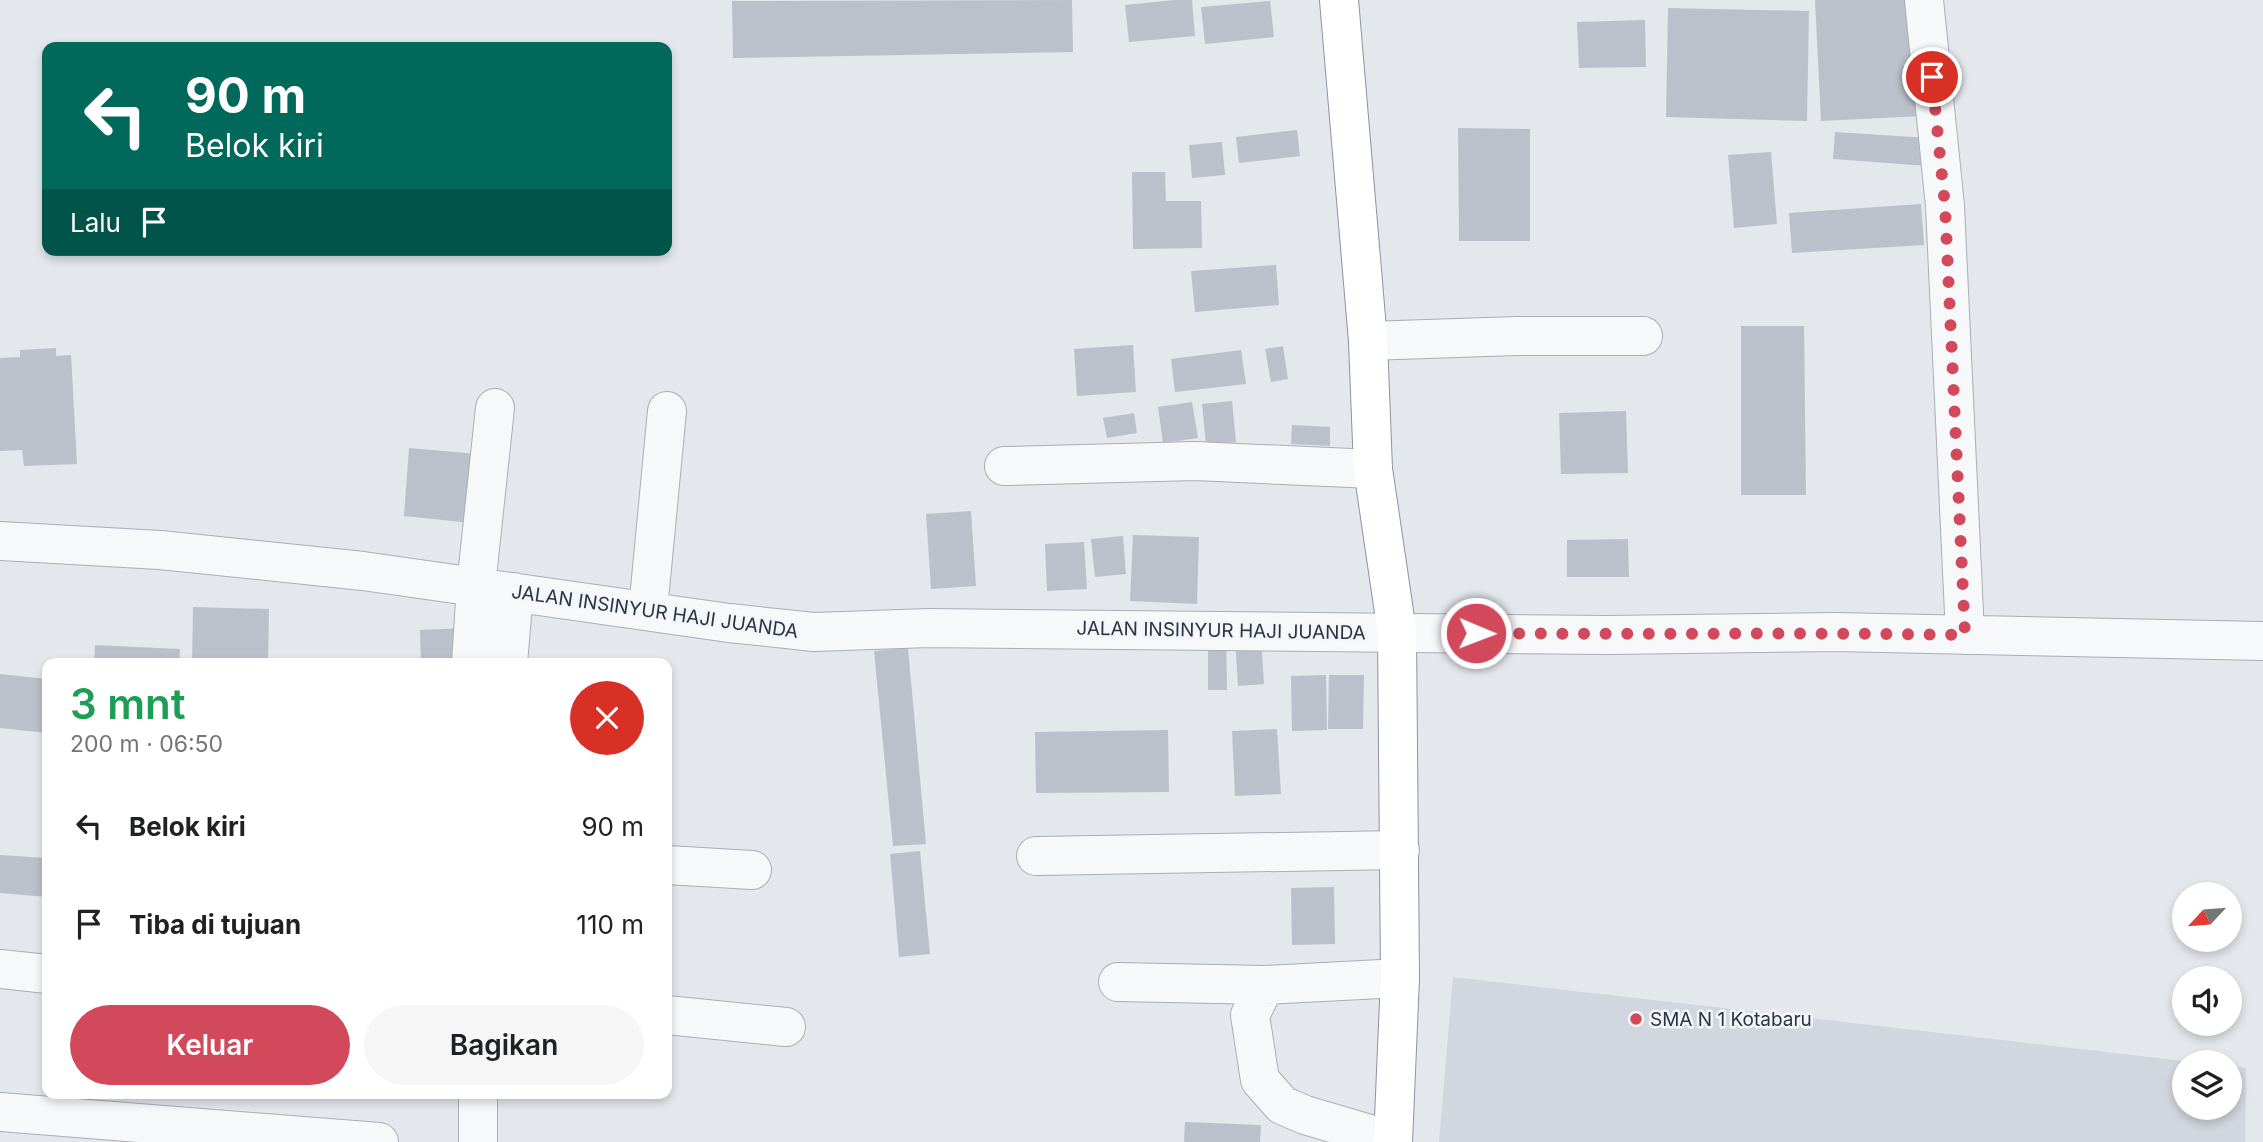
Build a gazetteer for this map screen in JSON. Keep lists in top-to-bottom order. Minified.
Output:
{"streets":{"street":["JALAN INSINYUR HAJI JUANDA"]},"places":["SMA N 1 Kotabaru"],"north":"bottom left","page":{"turn":["90 m","Belok kiri"],"then":"Lalu","heading":["3 mnt","200 m · 06:50"],"list":[{"name":"Belok kiri","value":"90 m"},{"name":"Tiba di tujuan","value":"110 m"}],"buttons":["Keluar","Bagikan"]}}
